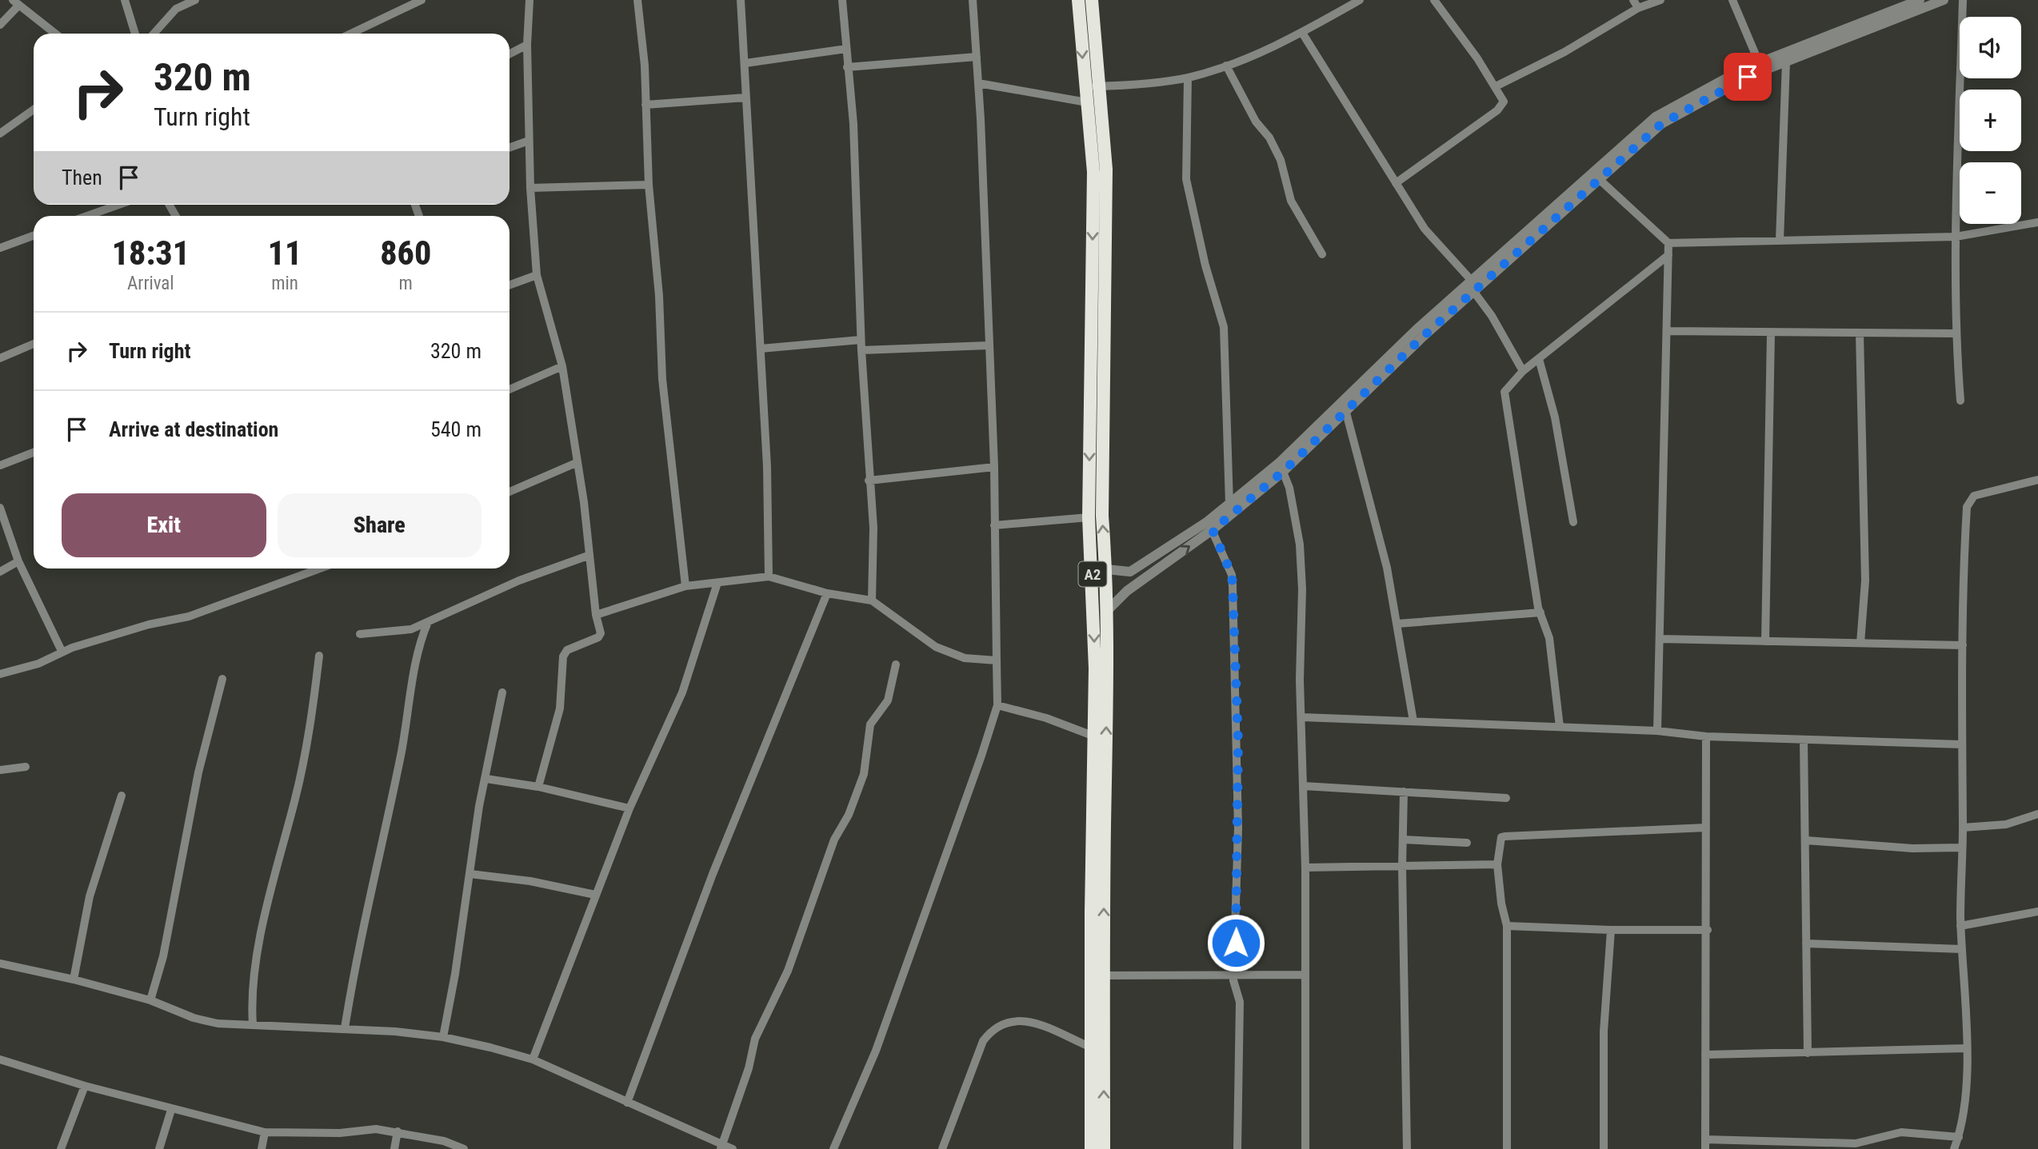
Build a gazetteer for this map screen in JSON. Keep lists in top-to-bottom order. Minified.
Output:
{"streets":{"highway":["A2"]},"page":{"map_buttons":["+","−"],"turn":["320 m","Turn right"],"then":"Then","eta":["18:31","Arrival","11","min","860","m"],"list":[{"name":"Turn right","value":"320 m"},{"name":"Arrive at destination","value":"540 m"}],"buttons":["Exit","Share"]}}
